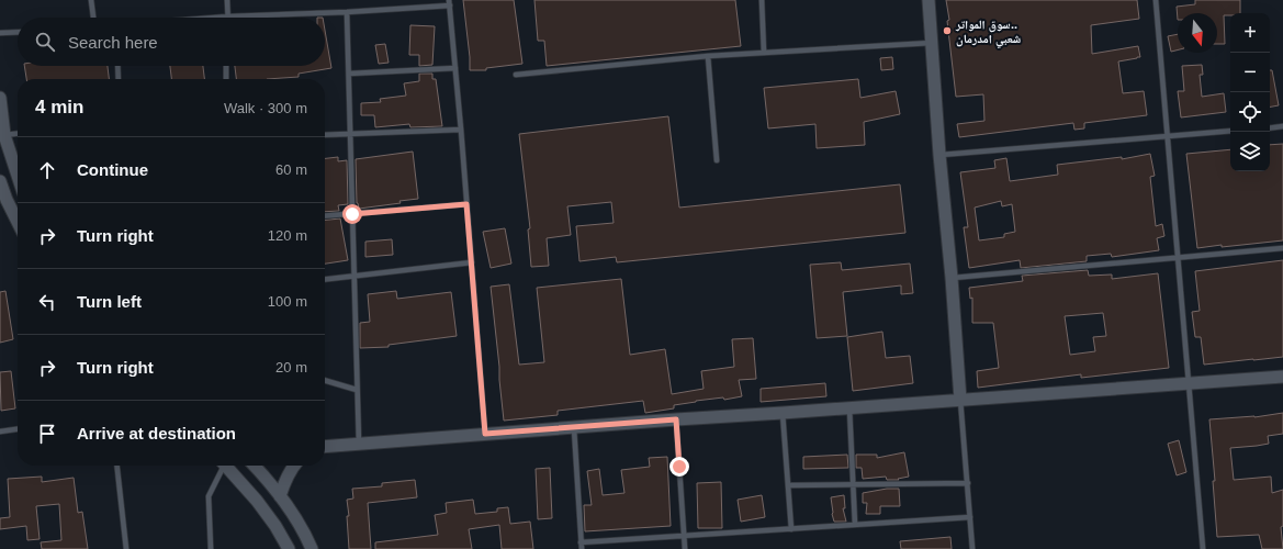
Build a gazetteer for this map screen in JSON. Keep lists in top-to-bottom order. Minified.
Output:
{"places":["سوق المواتر.. شعبي امدرمان"],"north":"bottom","page":{"map_buttons":["+","−"],"search":"Search here","heading":["4 min","Walk · 300 m"],"list":[["Continue","60 m"],["Turn right","120 m"],["Turn left","100 m"],["Turn right","20 m"],"Arrive at destination"]}}
